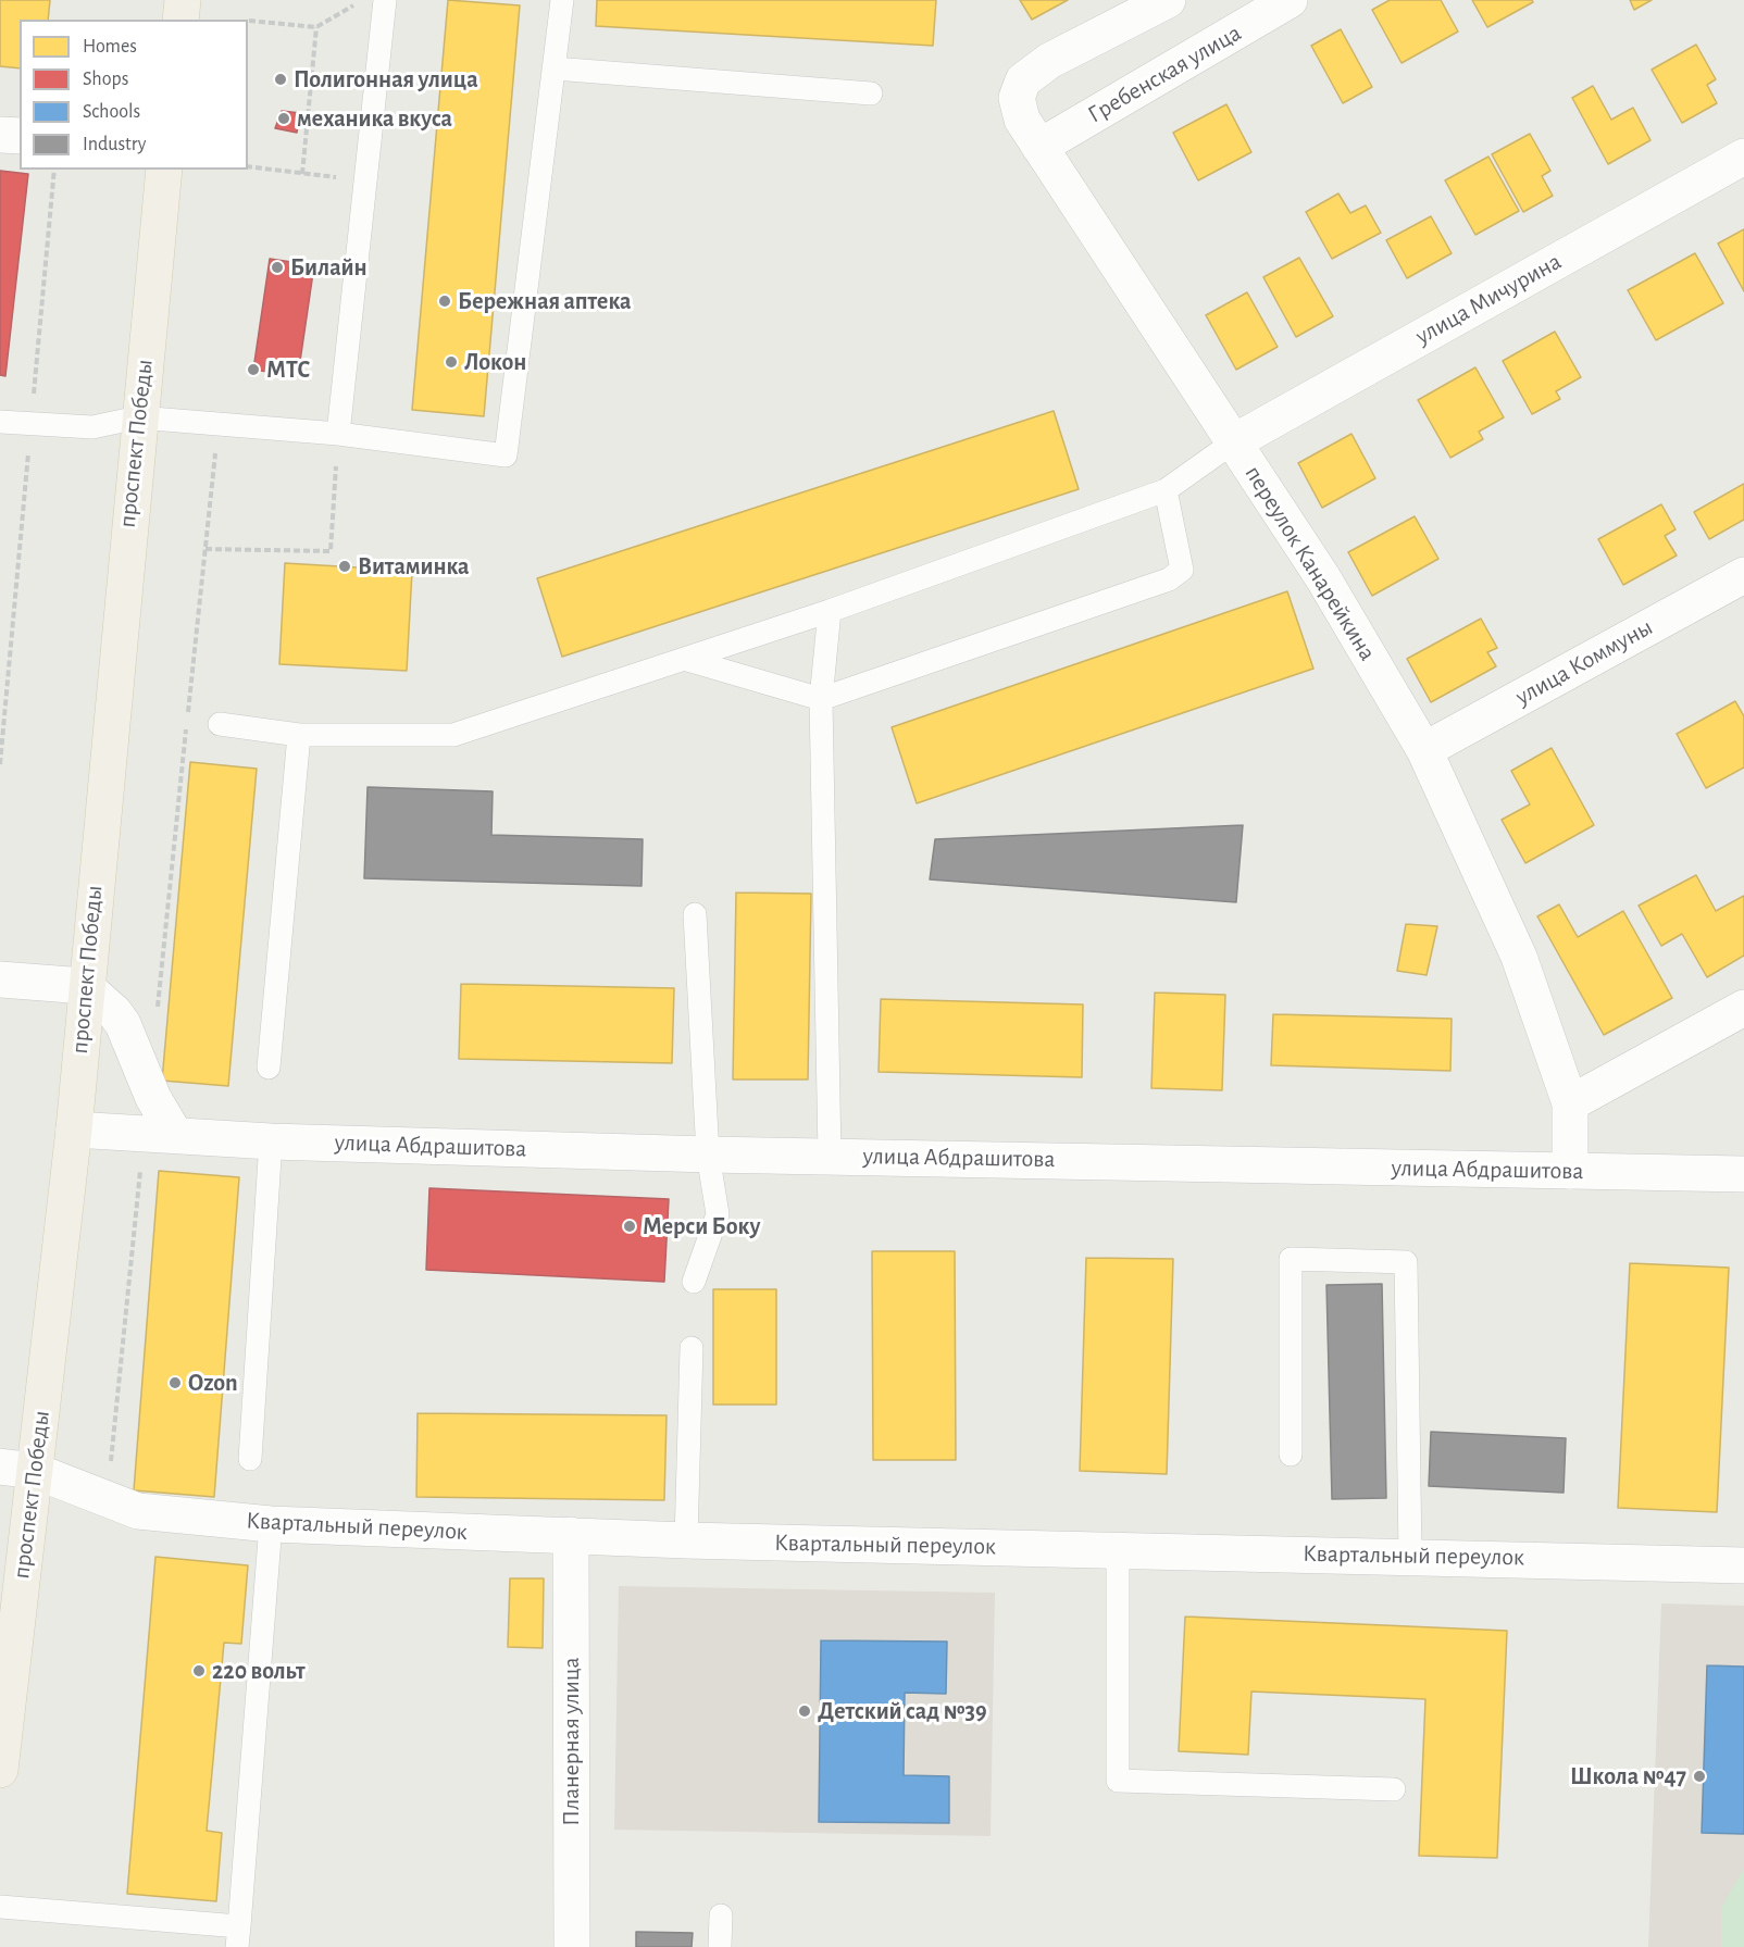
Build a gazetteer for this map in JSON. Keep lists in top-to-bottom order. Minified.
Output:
{"streets":{"main road":["проспект Победы"],"street":["Гребенская улица","улица Мичурина","переулок Канарейкина","улица Коммуны","улица Абдрашитова","Квартальный переулок","Планерная улица"]},"crossings":[["Гребенская улица","переулок Канарейкина"],["улица Мичурина","переулок Канарейкина"],["проспект Победы","улица Абдрашитова"],["проспект Победы","Квартальный переулок"],["переулок Канарейкина","улица Коммуны"],["переулок Канарейкина","улица Абдрашитова"],["Квартальный переулок","Планерная улица"]],"places":["Полигонная улица","механика вкуса","Билайн","Бережная аптека","Локон","МТС","Витаминка","Мерси Боку","Ozon","220 вольт","Детский сад №39","Школа №47"],"legend":["Homes","Shops","Schools","Industry"]}
